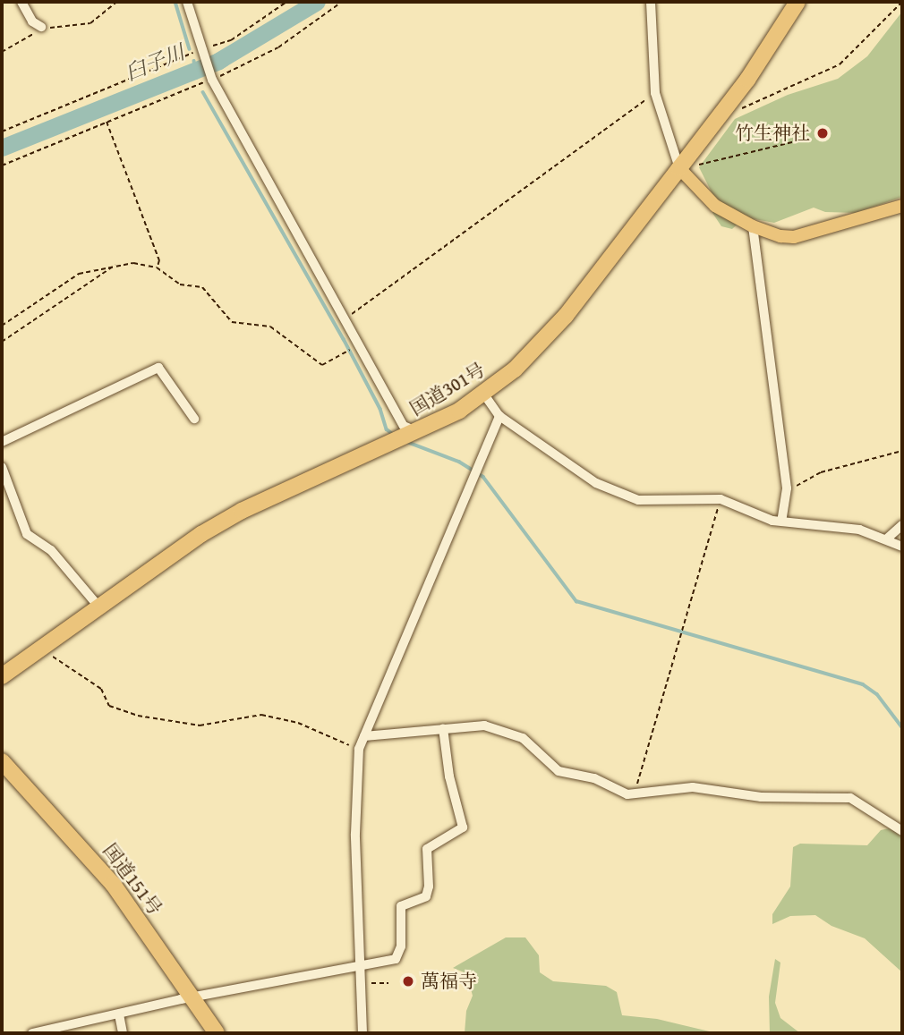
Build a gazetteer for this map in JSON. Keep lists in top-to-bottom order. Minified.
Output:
{"streets":{"highway":["国道301号","国道151号"]},"water":["臼子川"],"places":["竹生神社","萬福寺"]}
